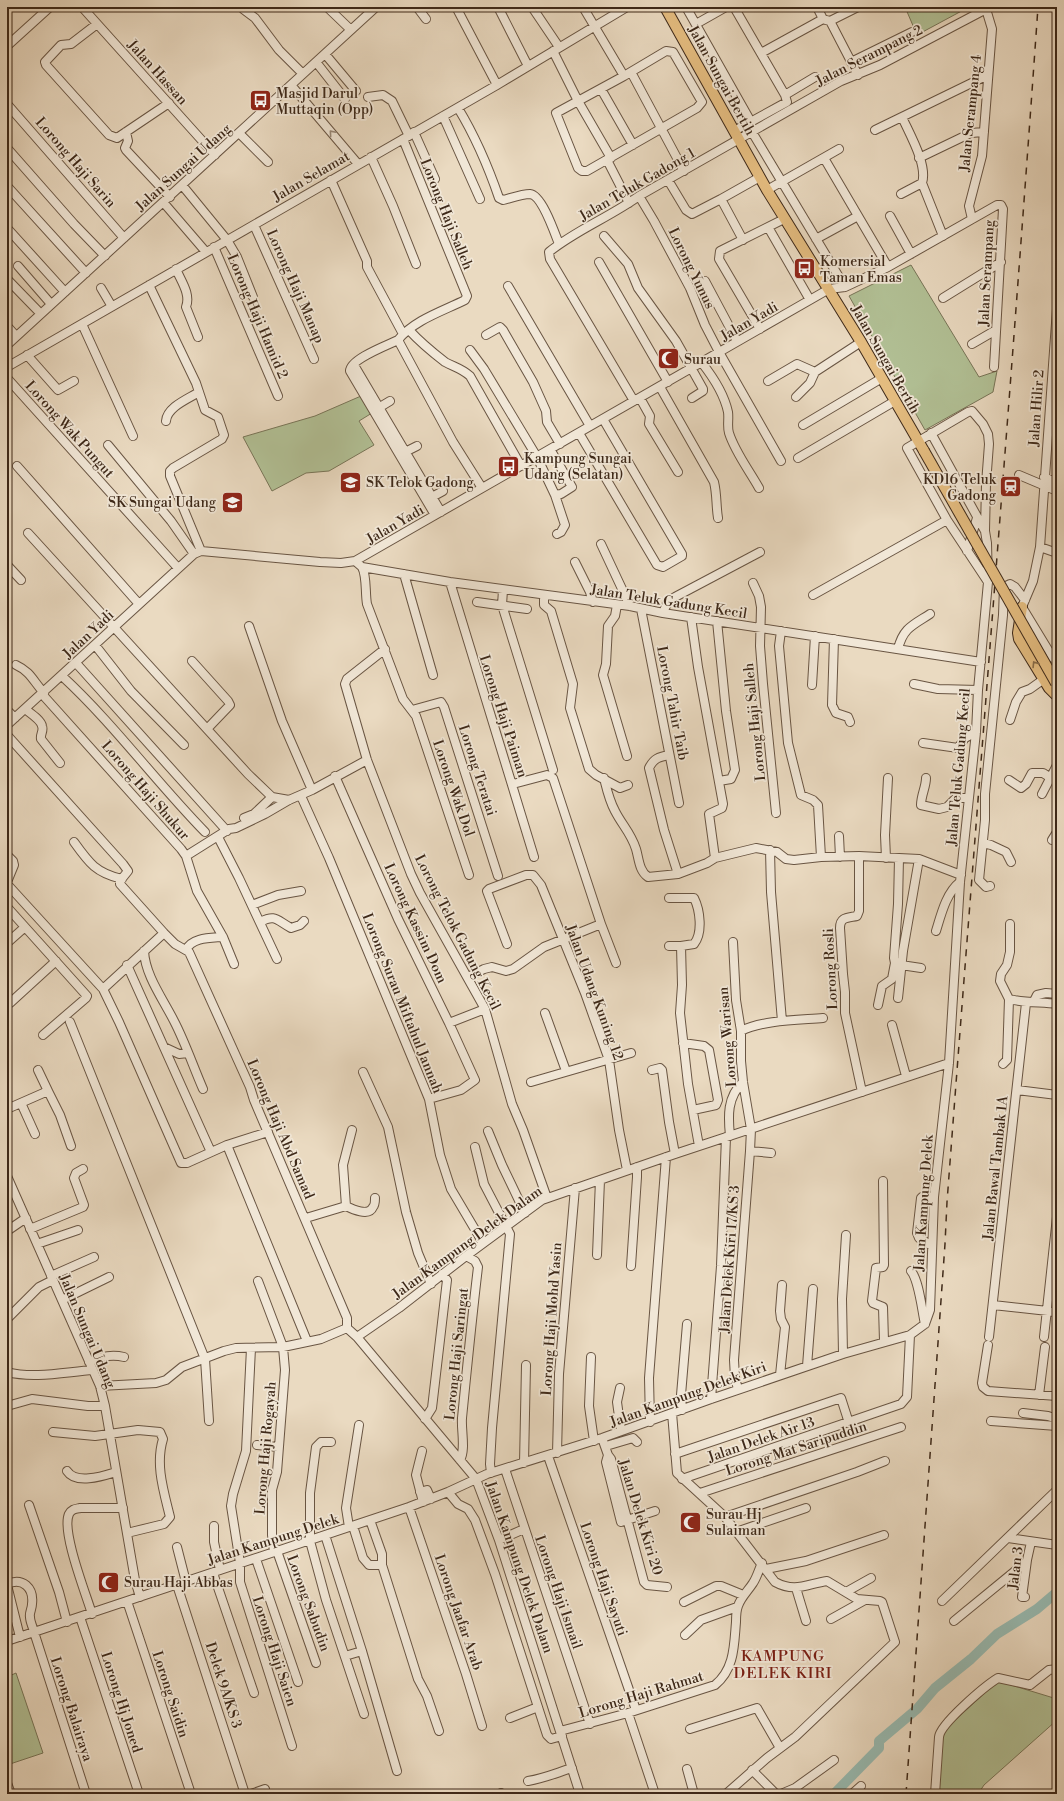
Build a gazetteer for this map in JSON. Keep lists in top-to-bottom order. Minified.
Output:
{"streets":{"main road":["Jalan Sungai Bertih"],"street":["Jalan Serampang 2","Jalan Hassan","Jalan Serampang 4","Lorong Haji Sarin","Jalan Sungai Udang","Jalan Selamat","Jalan Teluk Gadong 1","Lorong Haji Salleh","Lorong Yunus","Jalan Serampang","Lorong Haji Manap","Lorong Haji Hamid 2","Jalan Yadi","Jalan Hilir 2","Lorong Wak Pungut","Jalan Teluk Gadung Kecil","Lorong Tahir Taib","Lorong Haji Paiman","Lorong Teratai","Lorong Wak Dol","Lorong Haji Shukur","Lorong Kassim Dom","Lorong Telok Gadung Kecil","Lorong Rosli","Jalan Udang Kuning 12","Lorong Surau Miftahul Jannah","Lorong Warisan","Lorong Haji Abd Samad","Jalan Bawal Tambak 1A","Jalan Kampung Delek","Jalan Kampung Delek Dalam","Jalan Delek Kiri 17/KS 3","Lorong Haji Mohd Yasin","Lorong Haji Saringat","Jalan Kampung Delek Kiri","Jalan Delek Air 13","Lorong Haji Rogayah","Lorong Mat Saripuddin","Jalan Delek Kiri 20","Jalan 3","Lorong Haji Sayuti","Lorong Haji Ismail","Lorong Sabudin","Lorong Jaafar Arab","Lorong Haji Saien","Delek 9A/KS 3","Lorong Saidin","Lorong Haji Rahmat","Lorong Hj Joned","Lorong Balairaya"]},"crossings":[["Jalan Serampang 2","Jalan Sungai Bertih"],["Jalan Serampang 2","Jalan Serampang 4"],["Jalan Serampang 2","Jalan Teluk Gadong 1"],["Jalan Hassan","Jalan Sungai Udang"],["Jalan Sungai Bertih","Jalan Teluk Gadong 1"],["Jalan Sungai Bertih","Jalan Serampang"],["Jalan Sungai Bertih","Jalan Yadi"],["Jalan Serampang 4","Jalan Serampang"],["Lorong Haji Sarin","Jalan Sungai Udang"],["Jalan Sungai Udang","Jalan Kampung Delek"],["Jalan Selamat","Lorong Haji Salleh"],["Jalan Selamat","Lorong Haji Manap"],["Jalan Selamat","Lorong Haji Hamid 2"],["Jalan Teluk Gadong 1","Lorong Yunus"],["Jalan Teluk Gadong 1","Jalan Yadi"],["Lorong Haji Salleh","Jalan Teluk Gadung Kecil"],["Lorong Yunus","Jalan Yadi"],["Jalan Serampang","Jalan Yadi"],["Jalan Yadi","Lorong Wak Pungut"],["Jalan Yadi","Lorong Haji Shukur"],["Jalan Teluk Gadung Kecil","Lorong Tahir Taib"],["Jalan Teluk Gadung Kecil","Lorong Haji Paiman"],["Jalan Teluk Gadung Kecil","Lorong Wak Dol"],["Jalan Teluk Gadung Kecil","Jalan Kampung Delek"],["Jalan Teluk Gadung Kecil","Jalan Kampung Delek Dalam"],["Lorong Teratai","Lorong Wak Dol"],["Lorong Wak Dol","Lorong Telok Gadung Kecil"],["Lorong Kassim Dom","Lorong Surau Miftahul Jannah"],["Lorong Telok Gadung Kecil","Jalan Kampung Delek Dalam"],["Lorong Rosli","Jalan Kampung Delek Dalam"],["Jalan Udang Kuning 12","Jalan Kampung Delek Dalam"],["Lorong Surau Miftahul Jannah","Jalan Kampung Delek Dalam"],["Lorong Warisan","Jalan Kampung Delek Dalam"],["Lorong Warisan","Jalan Delek Kiri 17/KS 3"],["Lorong Haji Abd Samad","Jalan Kampung Delek Dalam"],["Jalan Kampung Delek","Jalan Kampung Delek Dalam"],["Jalan Kampung Delek","Jalan Kampung Delek Kiri"],["Jalan Kampung Delek","Lorong Haji Rogayah"],["Jalan Kampung Delek","Lorong Sabudin"],["Jalan Kampung Delek","Lorong Jaafar Arab"],["Jalan Kampung Delek","Lorong Haji Saien"],["Jalan Kampung Delek","Delek 9A/KS 3"],["Jalan Kampung Delek","Lorong Saidin"],["Jalan Kampung Delek","Lorong Hj Joned"],["Jalan Kampung Delek","Lorong Balairaya"],["Jalan Kampung Delek Dalam","Lorong Haji Mohd Yasin"],["Jalan Kampung Delek Dalam","Lorong Haji Saringat"],["Jalan Kampung Delek Dalam","Jalan Kampung Delek Kiri"],["Jalan Kampung Delek Dalam","Lorong Haji Rahmat"],["Jalan Delek Kiri 17/KS 3","Jalan Kampung Delek Kiri"],["Lorong Haji Mohd Yasin","Jalan Kampung Delek Kiri"],["Lorong Haji Mohd Yasin","Lorong Haji Sayuti"],["Jalan Kampung Delek Kiri","Jalan Delek Air 13"],["Jalan Kampung Delek Kiri","Jalan Delek Kiri 20"],["Jalan Kampung Delek Kiri","Lorong Haji Sayuti"],["Jalan Kampung Delek Kiri","Lorong Haji Ismail"],["Lorong Haji Rogayah","Lorong Sabudin"],["Lorong Haji Sayuti","Lorong Haji Rahmat"],["Lorong Haji Ismail","Lorong Haji Rahmat"]],"districts":["KAMPUNG DELEK KIRI"],"places":{"bus stop":["Masjid Darul Muttaqin (Opp)","Komersial Taman Emas","Kampung Sungai Udang (Selatan)"],"mosque":["Surau","Surau Hj Sulaiman","Surau Haji Abbas"],"school or university":["SK Telok Gadong","SK Sungai Udang"],"station":["KD16 Teluk Gadong"]}}
